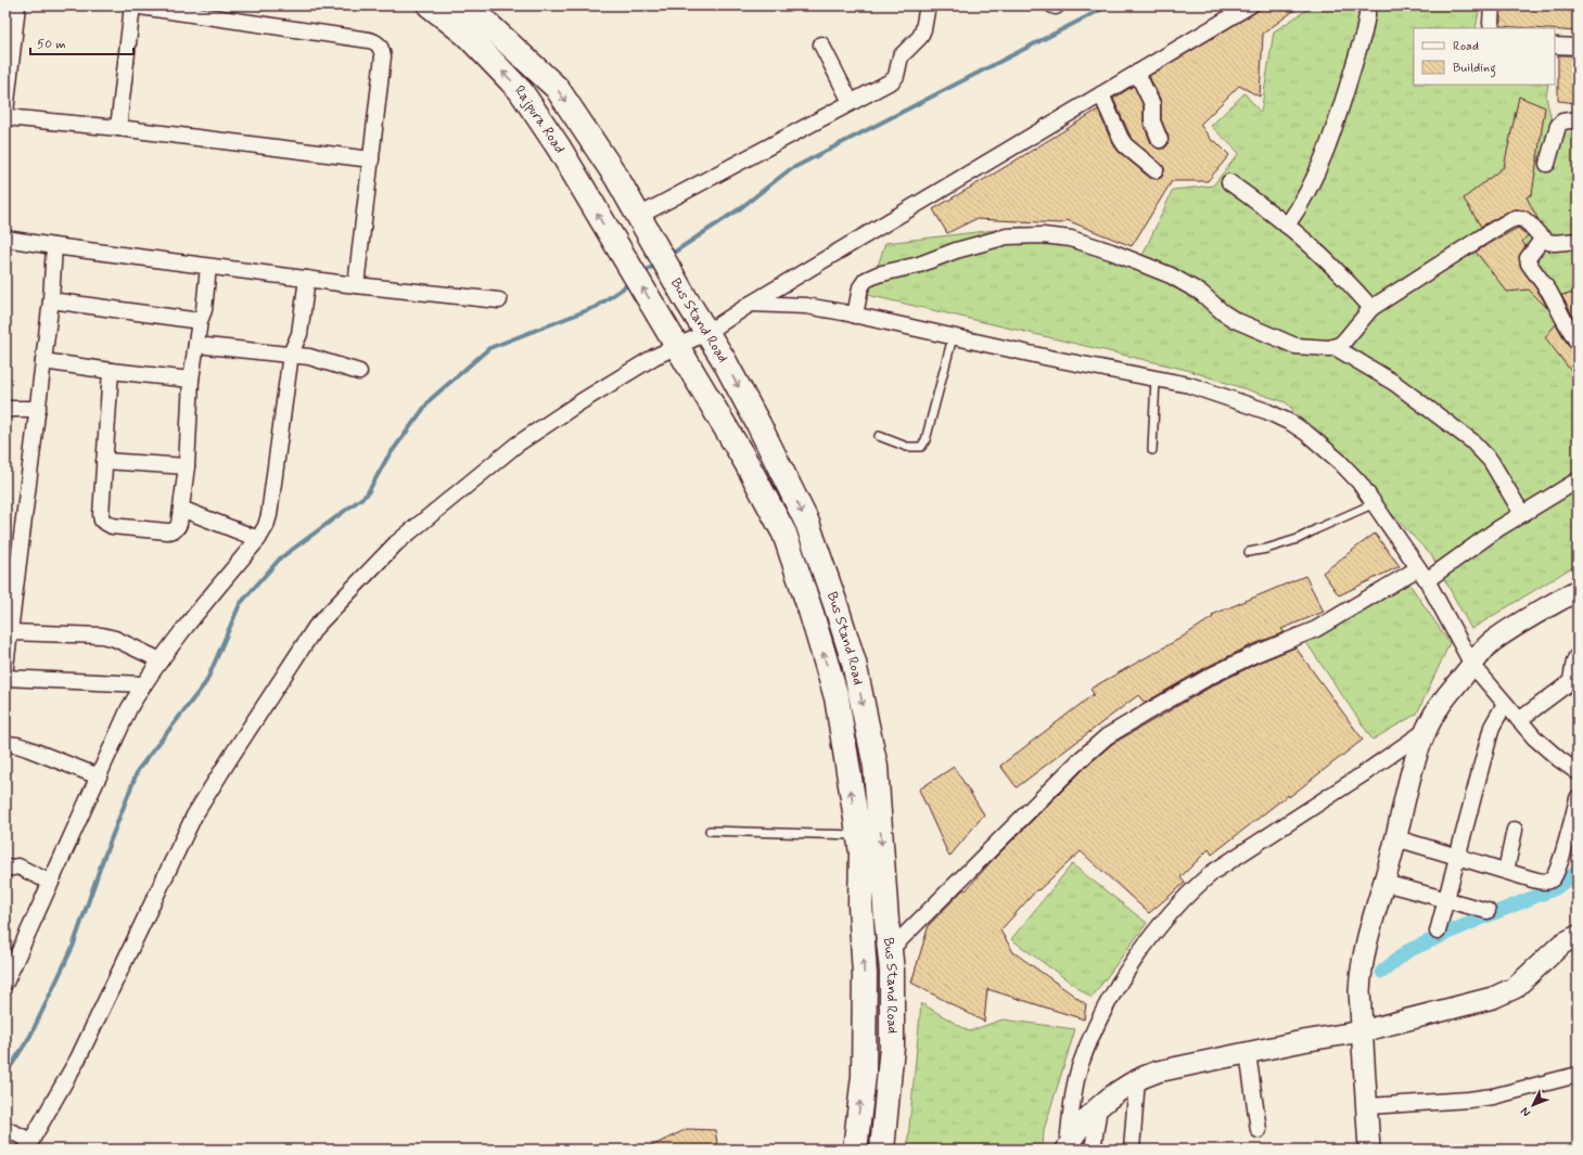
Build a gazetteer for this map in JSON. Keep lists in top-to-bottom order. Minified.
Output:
{"streets":{"main road":["Rajpura Road","Bus Stand Road"]},"crossings":[["Rajpura Road","Bus Stand Road"]],"legend":["Road","Building"],"scale_bar":"50 m","north":"bottom left"}
